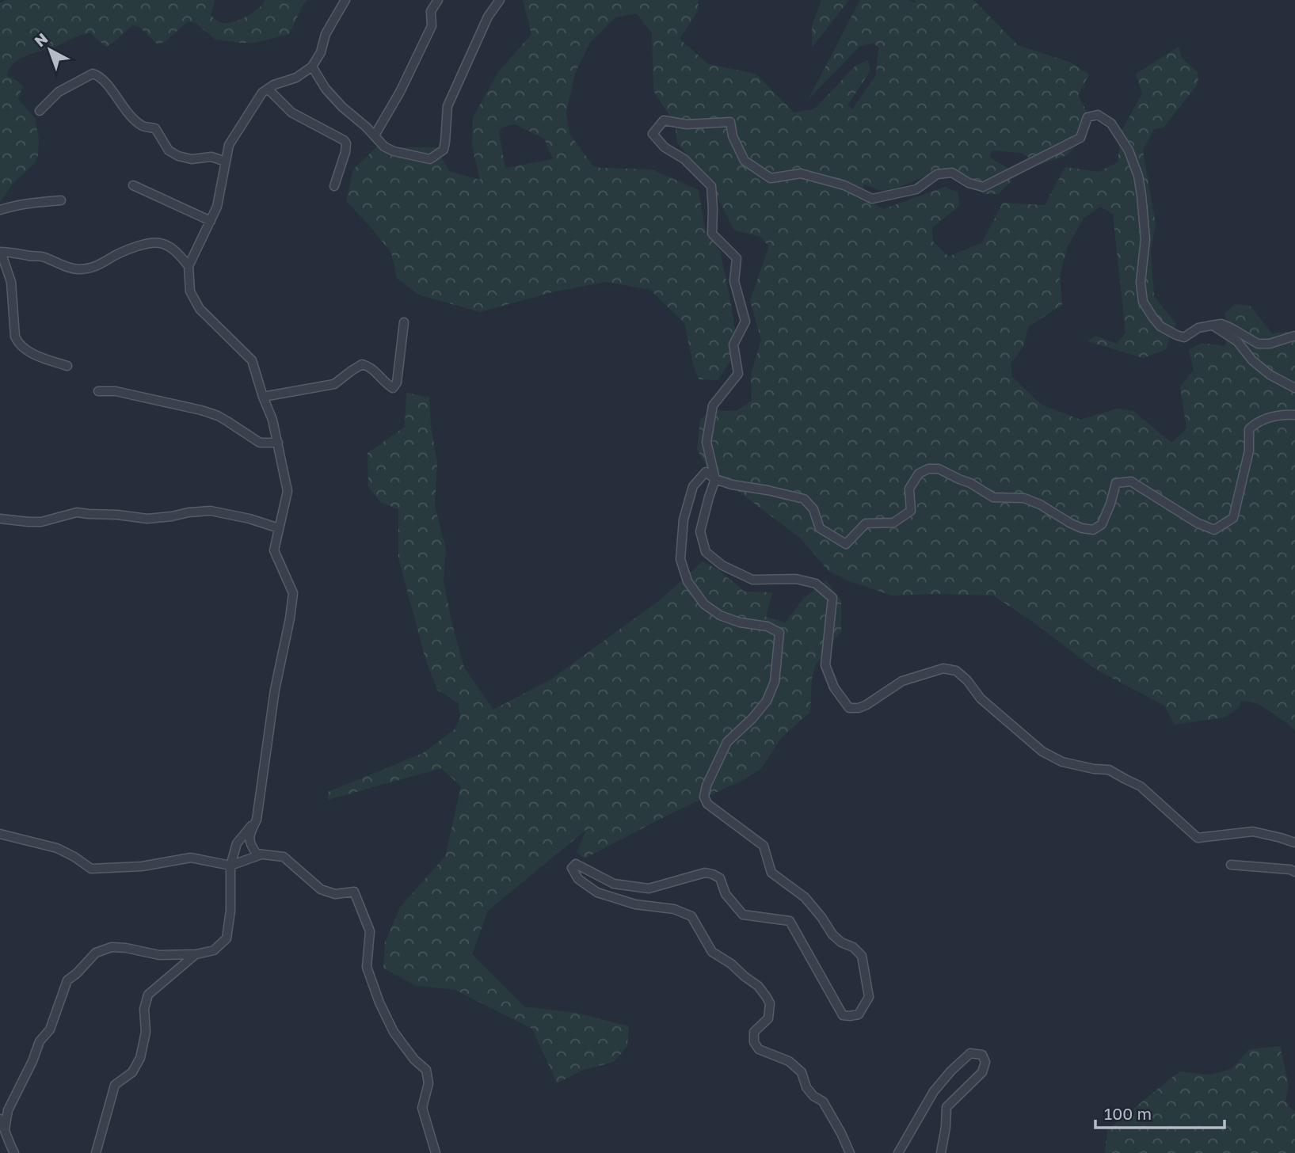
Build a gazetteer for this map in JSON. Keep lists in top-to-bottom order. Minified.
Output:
{"scale_bar":"100 m","north":"top left"}
